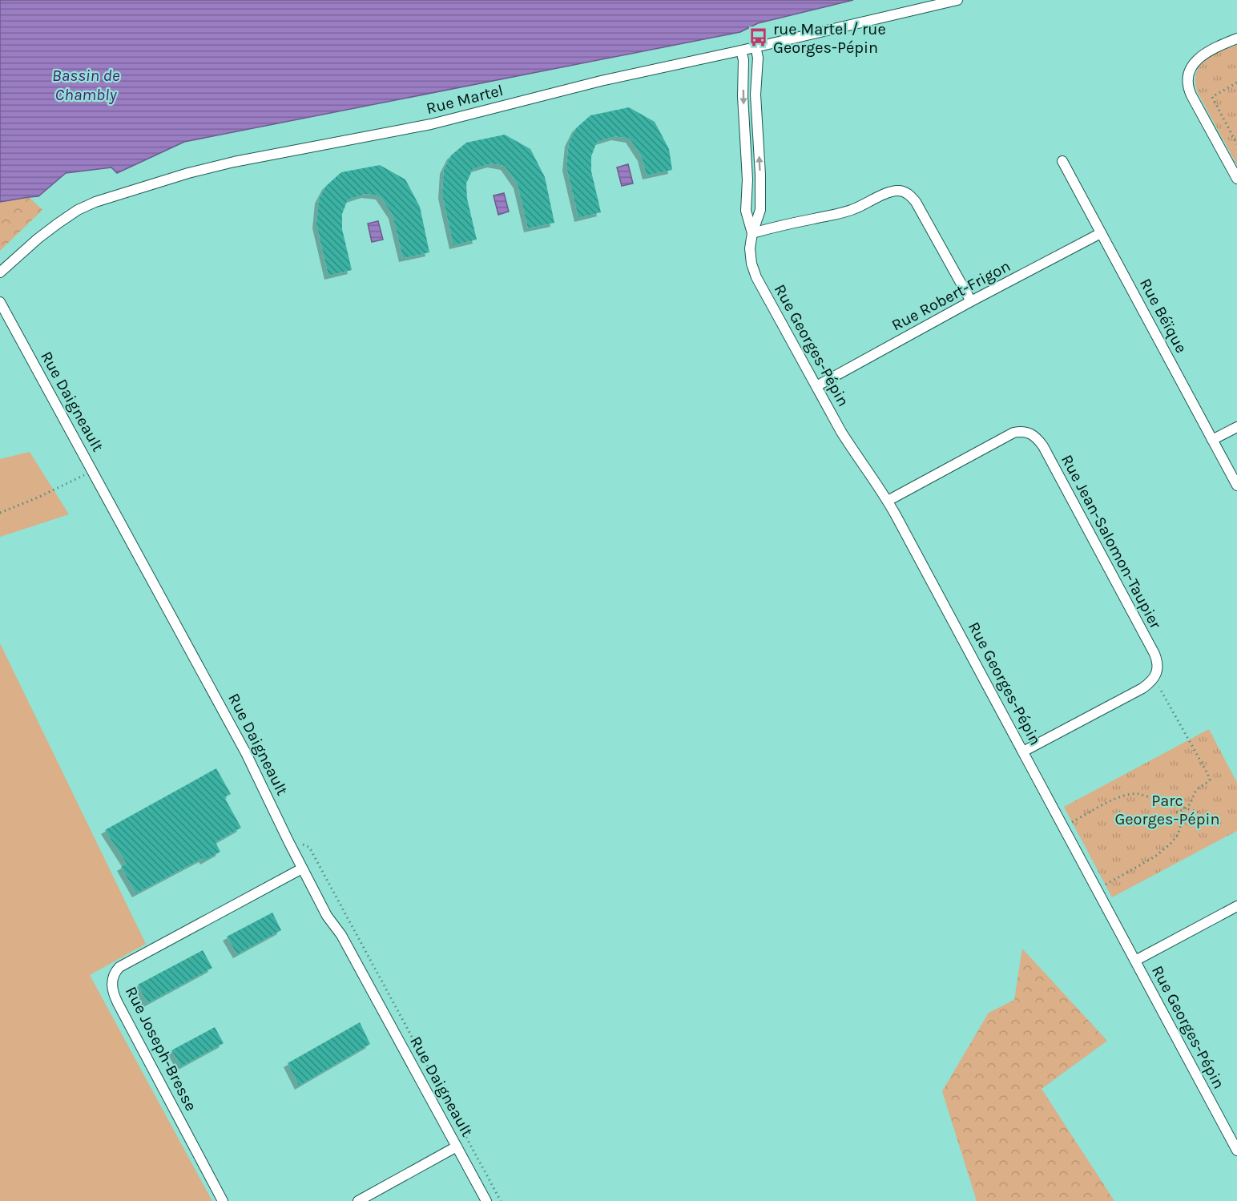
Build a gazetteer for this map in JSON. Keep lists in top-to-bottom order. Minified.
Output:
{"streets":{"street":["Rue Martel","Rue Robert-Frigon","Rue Béïque","Rue Georges-Pépin","Rue Daigneault","Rue Jean-Salomon-Taupier","Rue Joseph-Bresse"]},"crossings":[["Rue Martel","Rue Georges-Pépin"],["Rue Robert-Frigon","Rue Béïque"],["Rue Robert-Frigon","Rue Georges-Pépin"],["Rue Georges-Pépin","Rue Jean-Salomon-Taupier"],["Rue Daigneault","Rue Joseph-Bresse"]],"water":["Bassin de Chambly"],"parks":["Parc Georges-Pépin"],"places":{"bus stop":["rue Martel / rue Georges-Pépin"]}}
